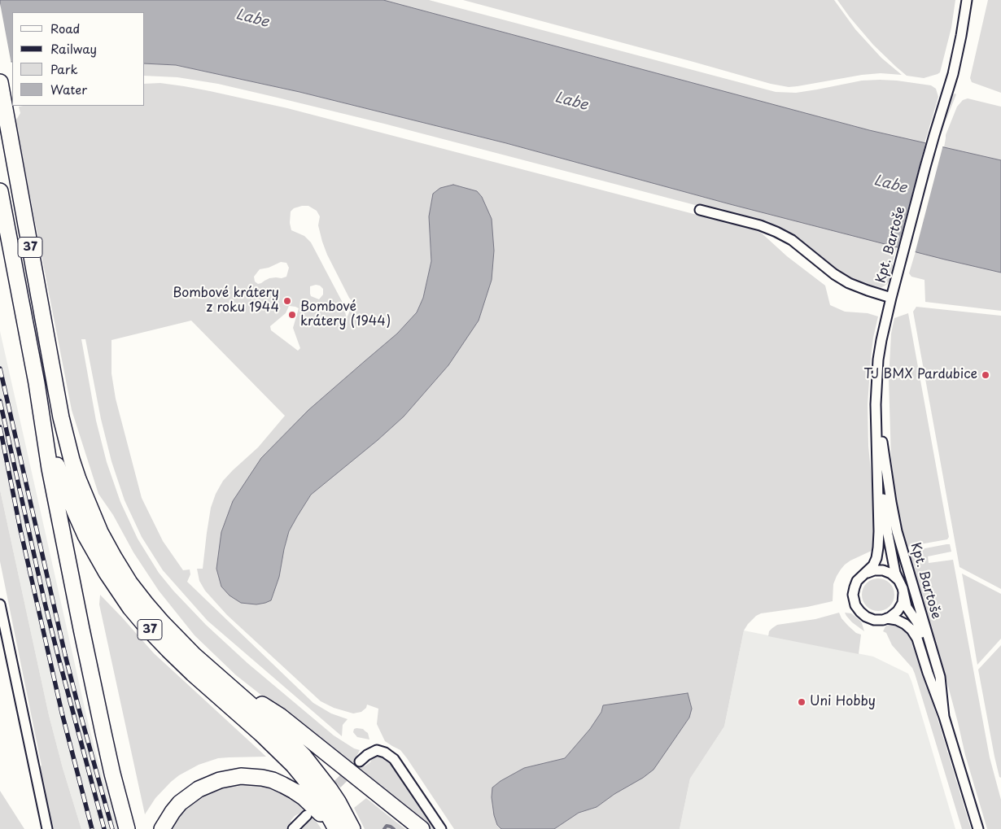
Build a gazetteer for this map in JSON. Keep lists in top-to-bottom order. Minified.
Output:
{"streets":{"main road":["37"],"street":["Kpt. Bartoše"]},"water":["Labe"],"places":["Bombové krátery z roku 1944","Bombové krátery (1944)","TJ BMX Pardubice","Uni Hobby"],"legend":["Road","Railway","Park","Water"]}
